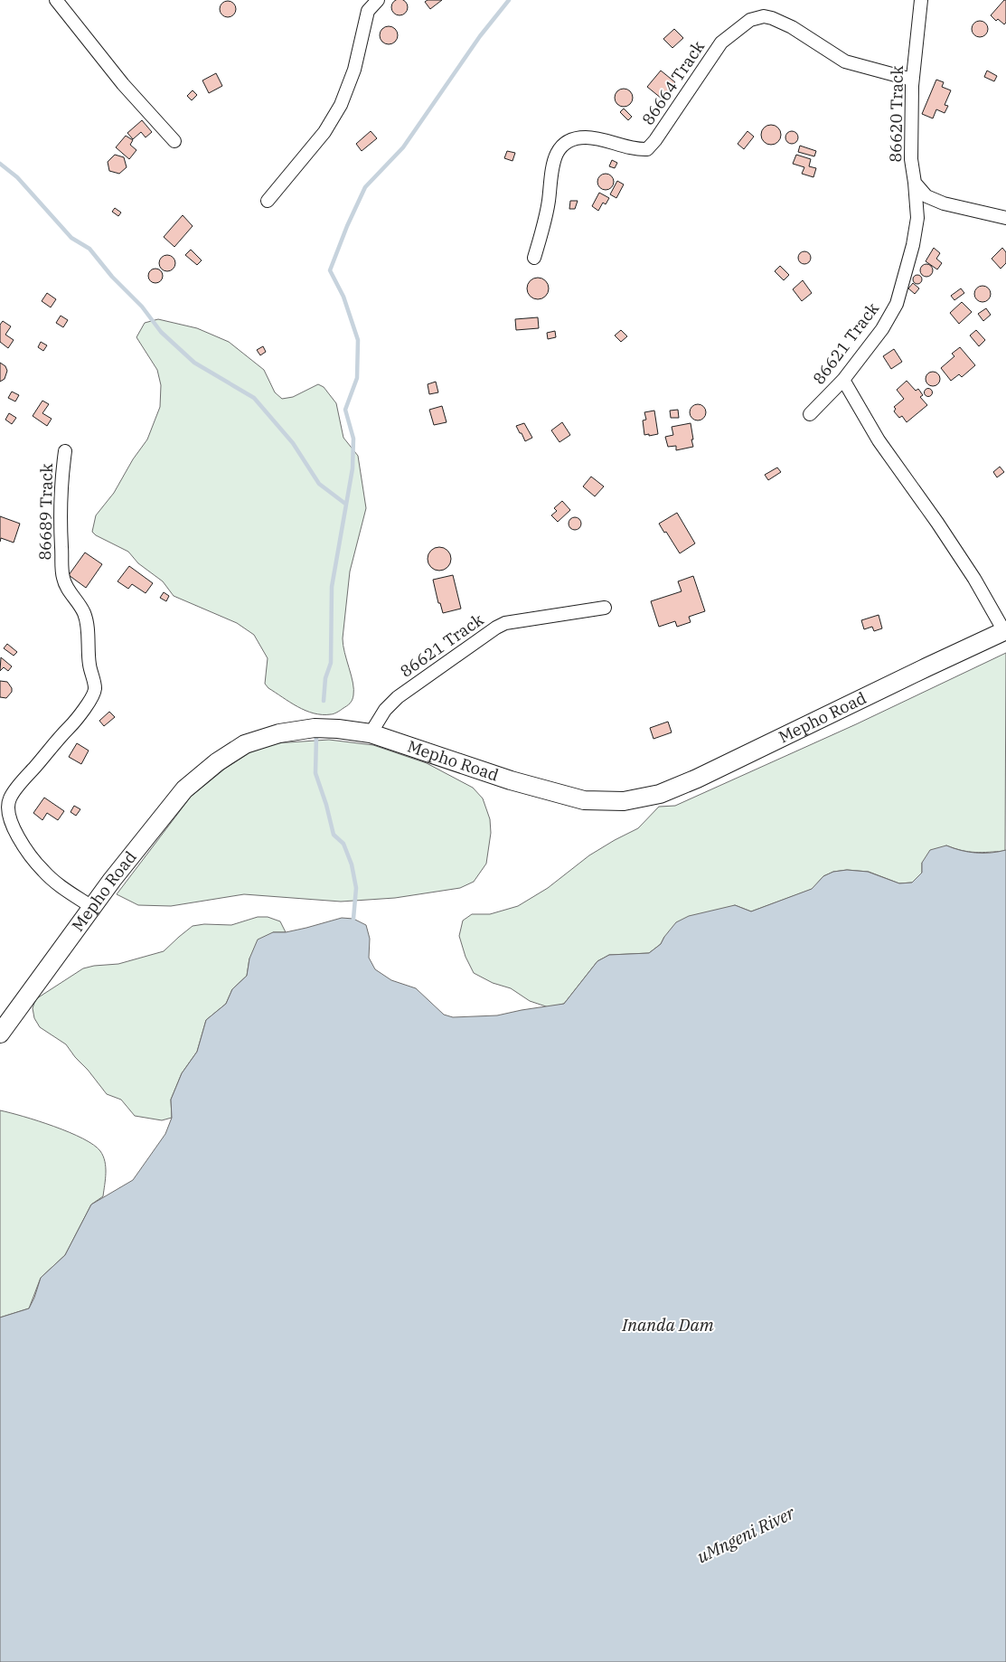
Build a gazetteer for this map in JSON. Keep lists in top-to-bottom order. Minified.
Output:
{"streets":{"street":["86664 Track","86620 Track","86621 Track","86689 Track","Mepho Road"]},"crossings":[["86664 Track","86620 Track"],["86620 Track","86621 Track"],["86621 Track","Mepho Road"],["86689 Track","Mepho Road"]],"water":["Inanda Dam","uMngeni River"]}
